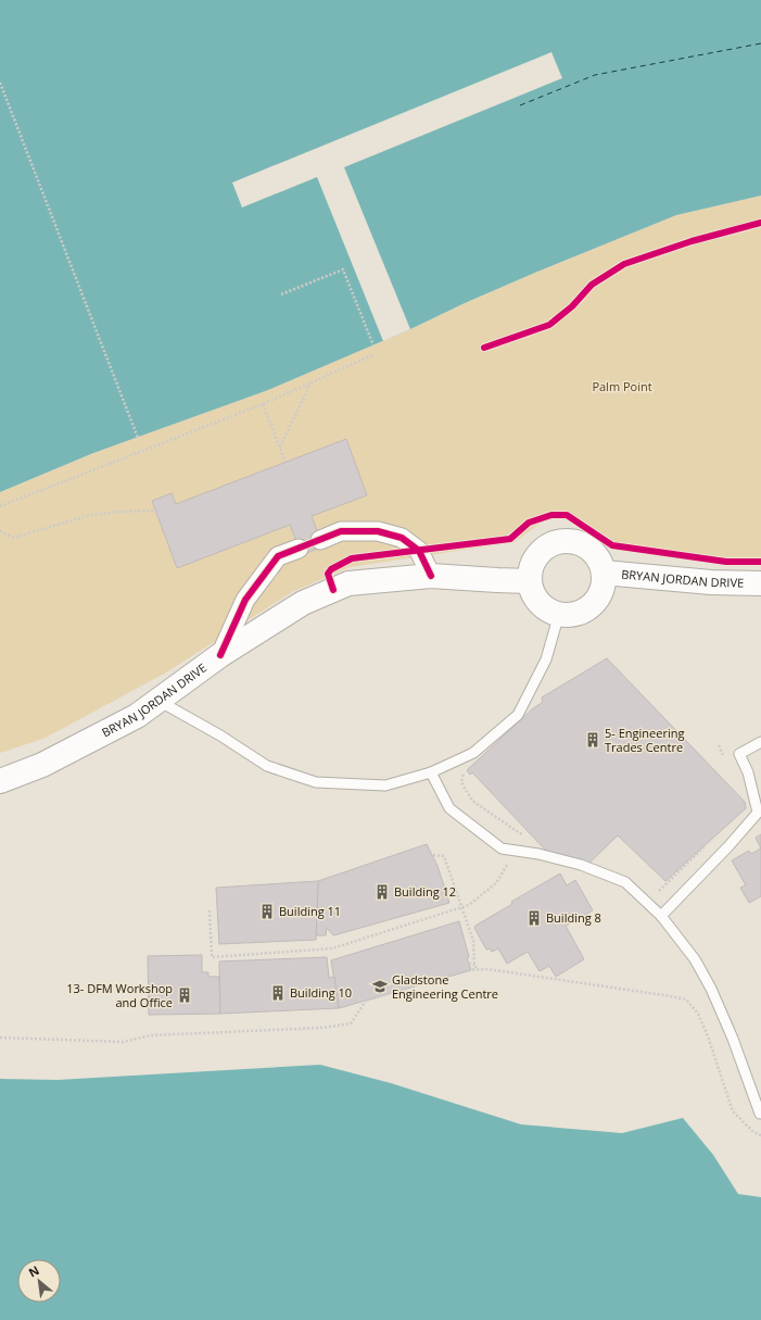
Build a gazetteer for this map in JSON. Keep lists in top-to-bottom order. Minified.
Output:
{"streets":{"main road":["BRYAN JORDAN DRIVE"]},"parks":["Palm Point"],"places":{"building":["5- Engineering Trades Centre","Building 12","Building 11","Building 8","Building 10","13- DFM Workshop and Office"],"school or university":["Gladstone Engineering Centre"]},"north":"top left"}
